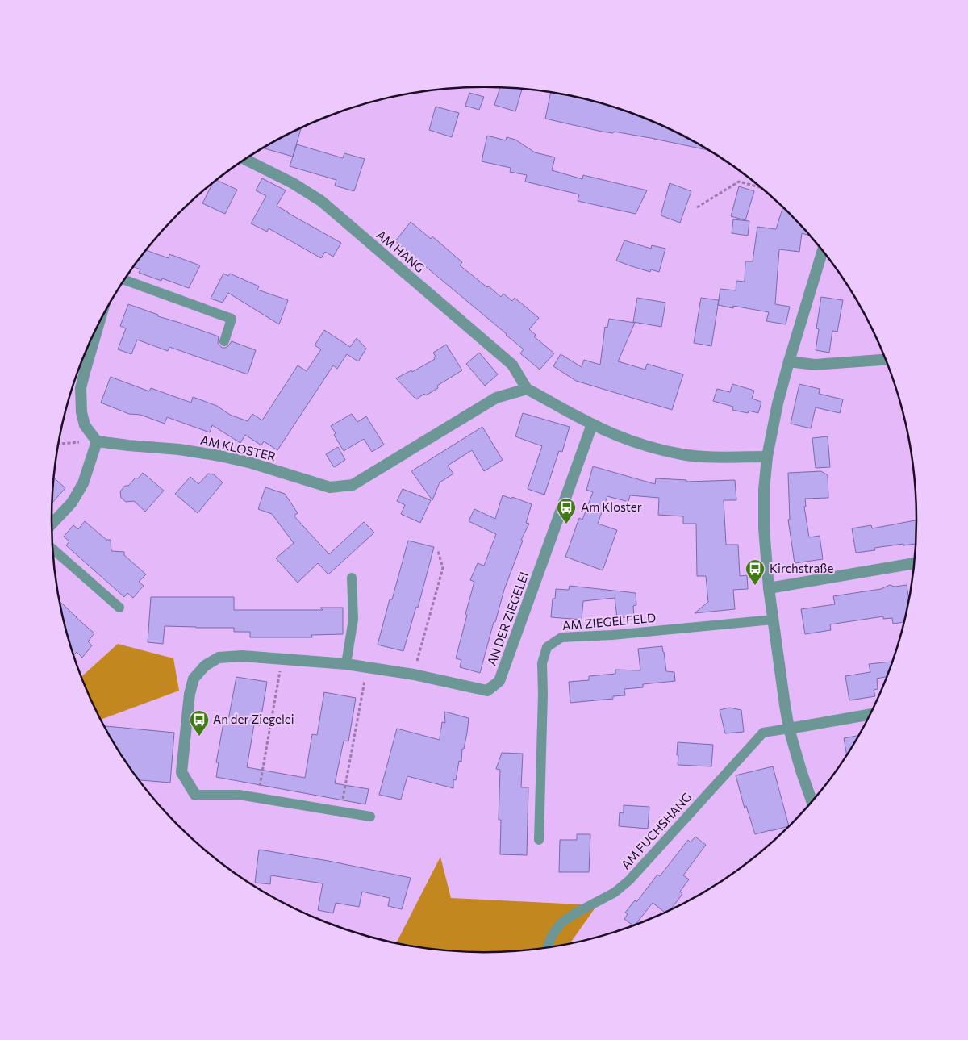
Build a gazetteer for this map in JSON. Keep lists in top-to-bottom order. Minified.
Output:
{"streets":{"street":["AM HANG","AM KLOSTER","AN DER ZIEGELEI"],"lane":["AM ZIEGELFELD","AM FUCHSHANG"]},"crossings":[["AM HANG","AM KLOSTER"]],"places":{"bus stop":["Am Kloster","Kirchstraße","An der Ziegelei"]}}
